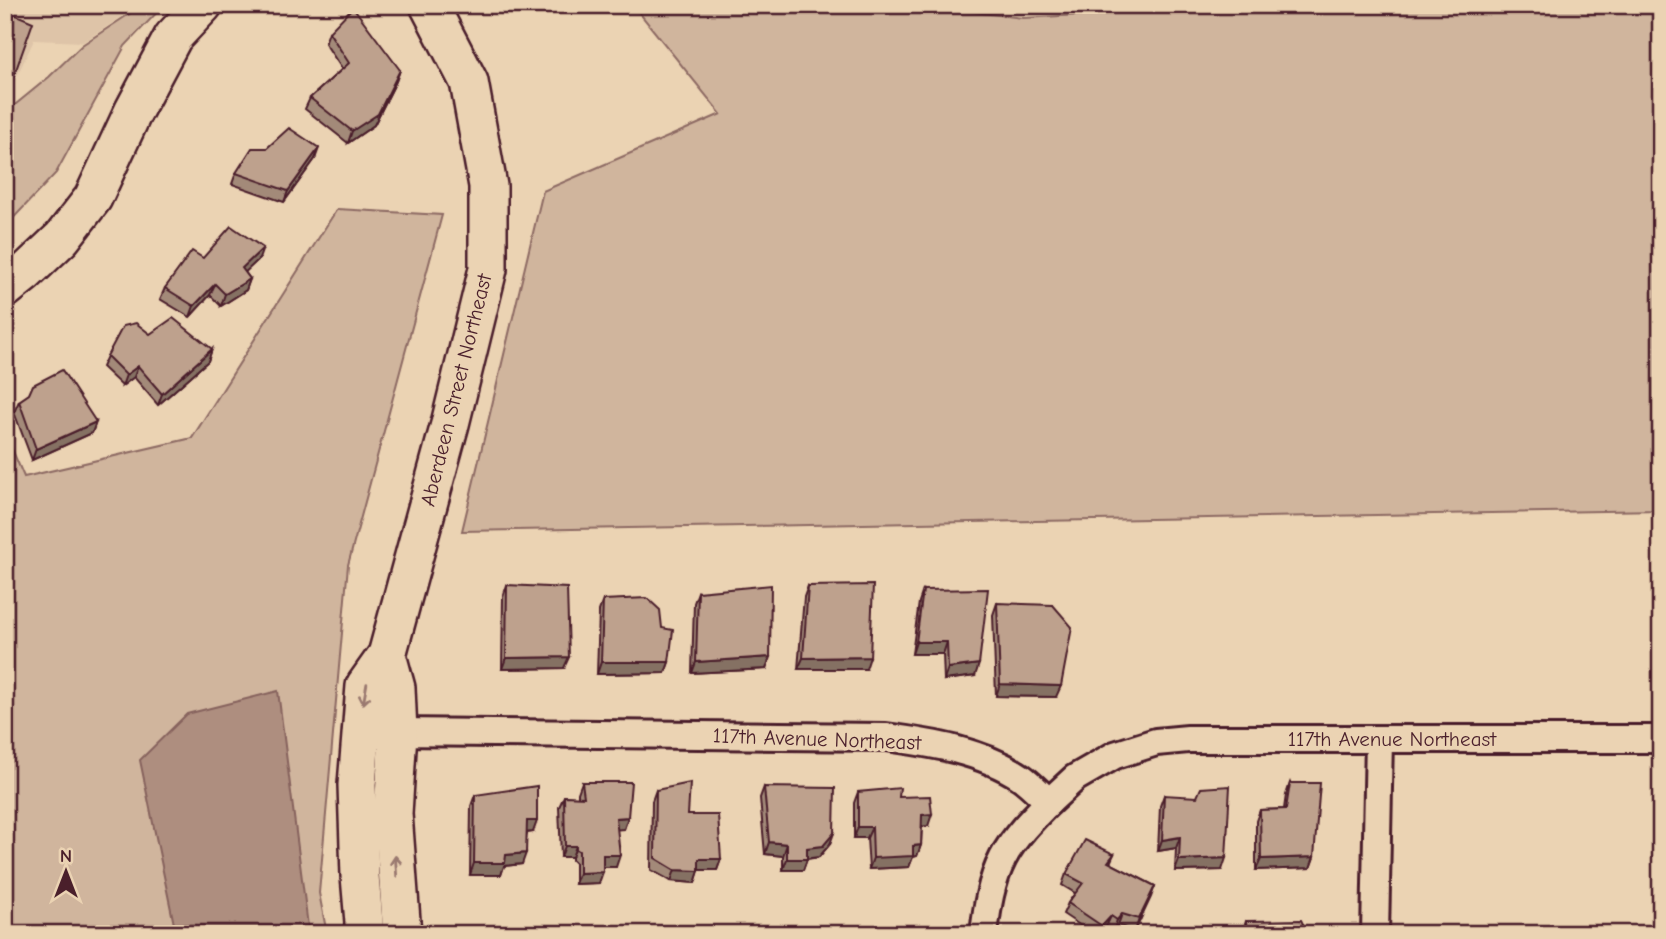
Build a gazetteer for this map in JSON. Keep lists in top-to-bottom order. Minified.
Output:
{"streets":{"street":["Aberdeen Street Northeast","117th Avenue Northeast"]},"crossings":[["Aberdeen Street Northeast","117th Avenue Northeast"]],"north":"top"}
